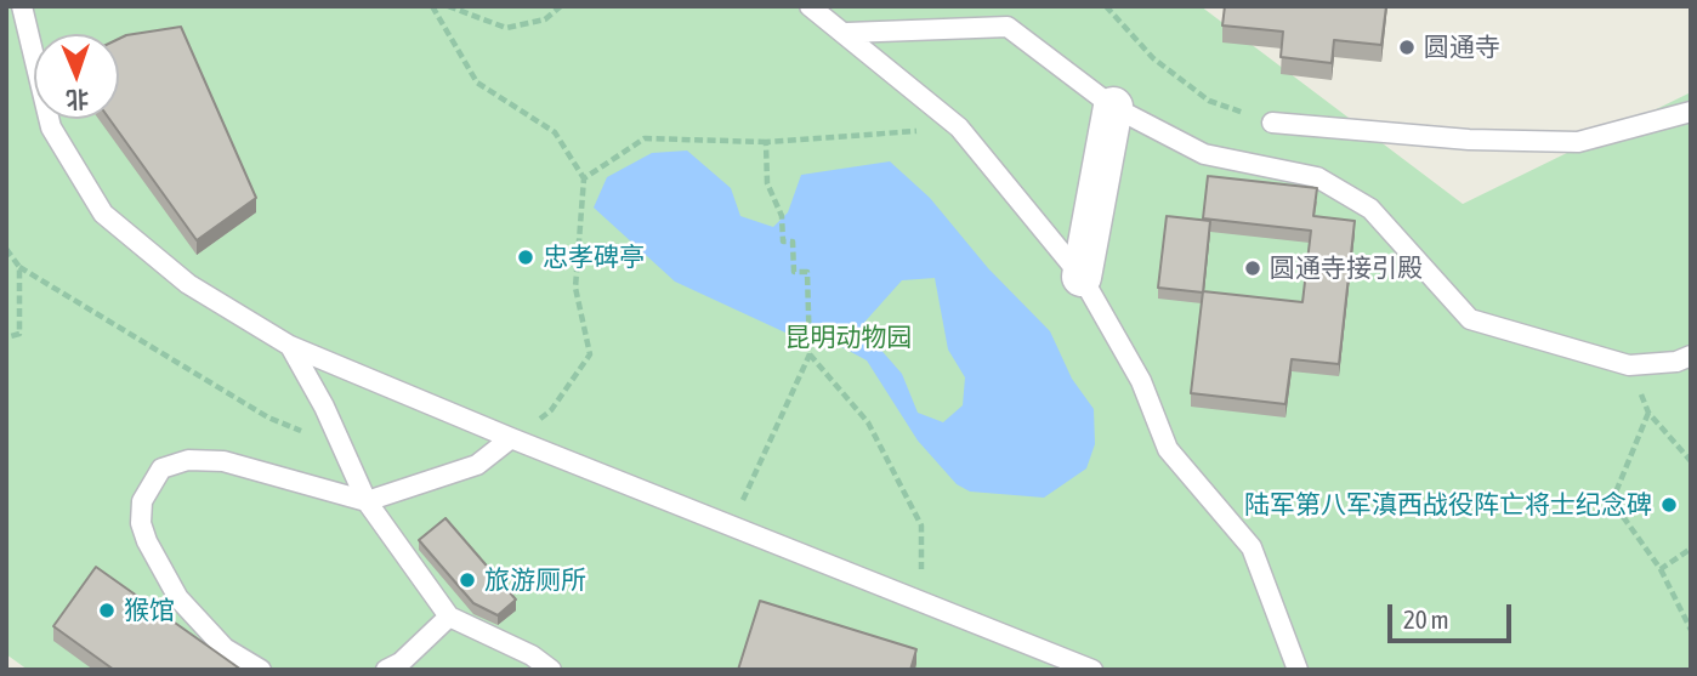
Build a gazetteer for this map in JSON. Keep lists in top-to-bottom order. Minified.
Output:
{"parks":["昆明动物园"],"places":["圆通寺","忠孝碑亭","圆通寺接引殿","陆军第八军滇西战役阵亡将士纪念碑","旅游厕所","猴馆"],"scale_bar":"20 m","north":"bottom"}
